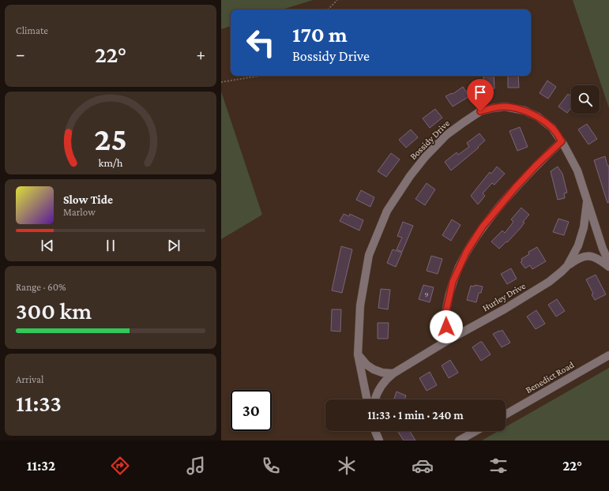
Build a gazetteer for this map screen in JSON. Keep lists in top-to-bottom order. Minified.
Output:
{"streets":{"street":["Bossidy Drive","Hurley Drive","Benedict Road"]},"crossings":[["Bossidy Drive","Hurley Drive"]],"house_numbers":["9"],"page":{"tile":["Climate",["Range · 60%","300 km"],["Arrival","11:33"]],"turn":["170 m","Bossidy Drive"],"heat":["−","22°","+"],"song":["Slow Tide","Marlow"],"limit":"30","trip":"11:33 · 1 min · 240 m","tabs":["11:32","22°"],"gauge":["25","km/h"]}}
